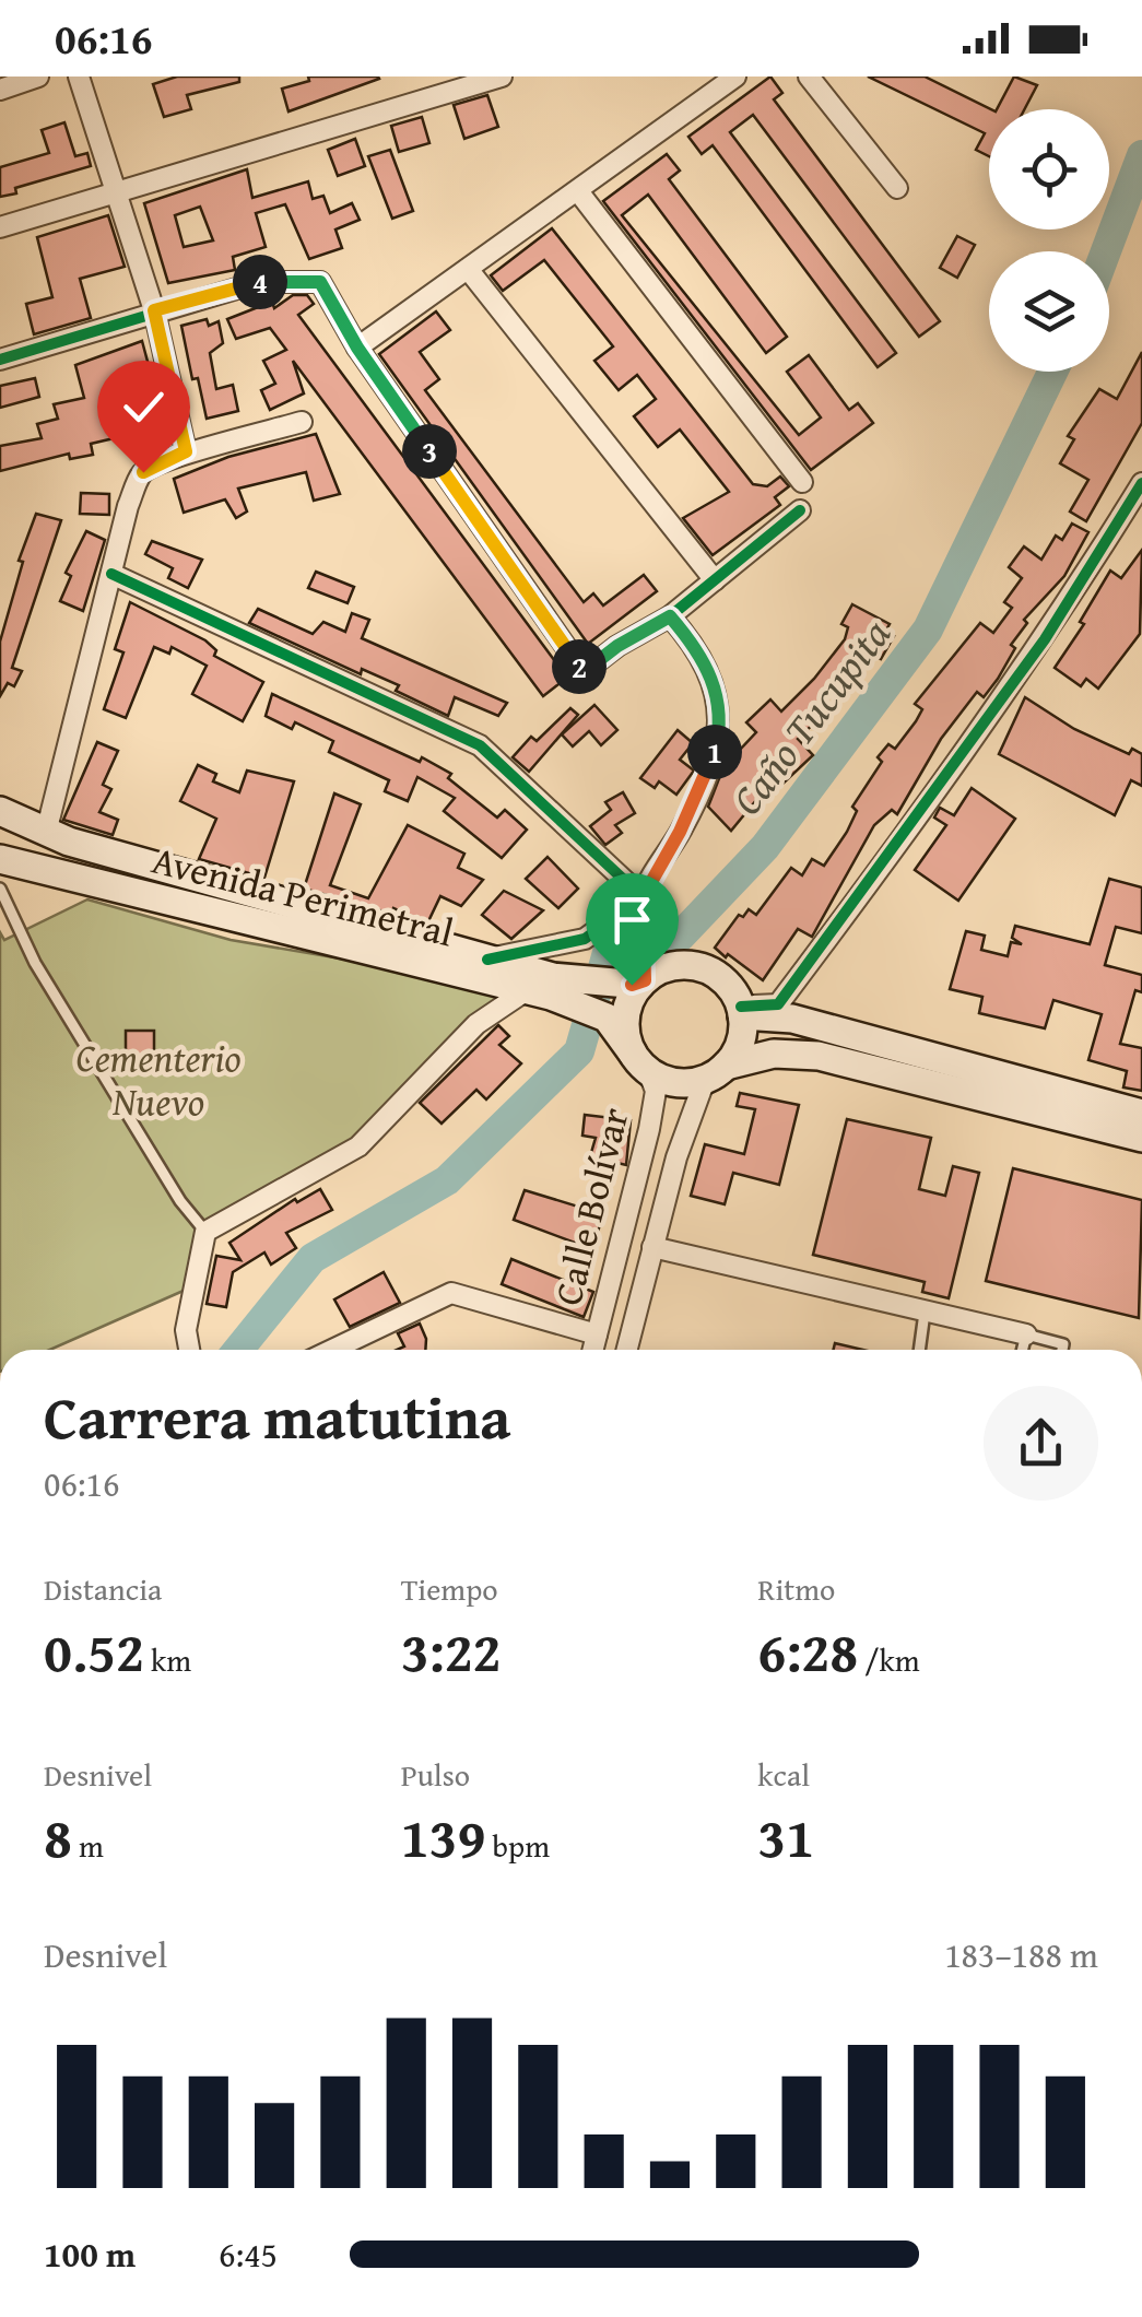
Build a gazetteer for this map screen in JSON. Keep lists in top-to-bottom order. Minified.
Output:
{"streets":{"street":["Avenida Perimetral","Calle Bolívar"]},"crossings":[["Avenida Perimetral","Calle Bolívar"]],"water":["Caño Tucupita"],"parks":["Cementerio Nuevo"],"page":{"status":"06:16","pins":["4","3","2","1"],"heading":["Carrera matutina","06:16"],"stats":[["Distancia","0.52 km"],["Tiempo","3:22"],["Ritmo","6:28 /km"],["Desnivel","8 m"],["Pulso","139 bpm"],["kcal","31"]],"chart":["Desnivel","183–188 m"],"list":[{"name":"100 m","note":"6:45"}]}}
